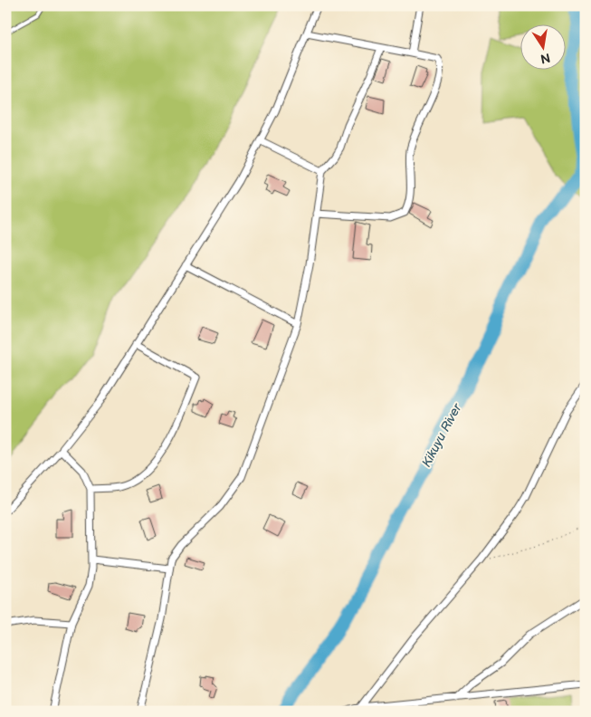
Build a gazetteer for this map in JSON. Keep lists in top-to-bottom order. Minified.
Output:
{"water":["Kikuyu River"],"north":"bottom"}
